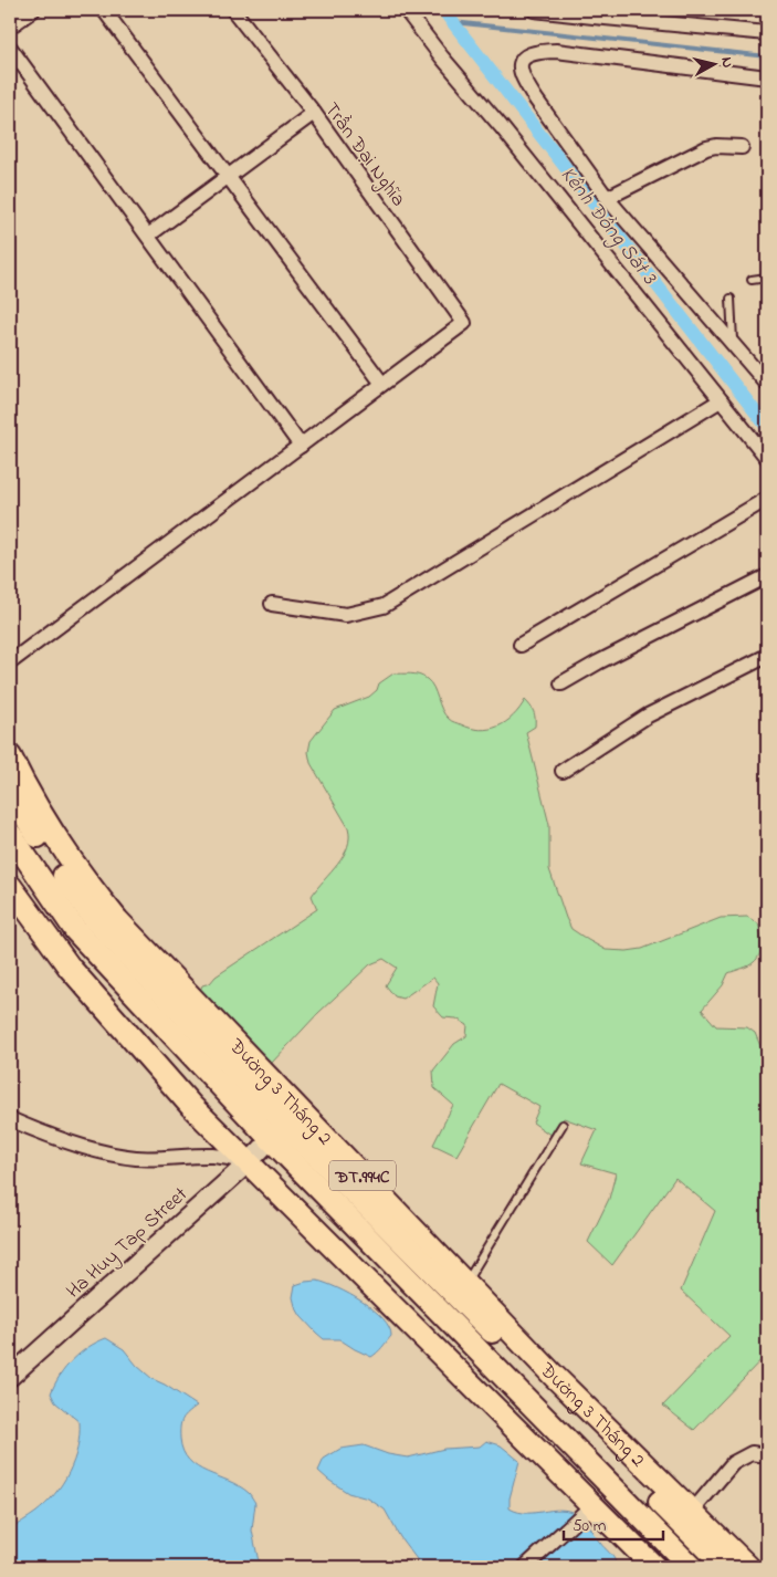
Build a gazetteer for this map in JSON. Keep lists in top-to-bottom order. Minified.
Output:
{"streets":{"main road":["Đường 3 Tháng 2","ĐT.994C"],"street":["Trần Đại Nghĩa","Ha Huy Tap Street"]},"crossings":[["Đường 3 Tháng 2","Ha Huy Tap Street"]],"water":["Kênh Đồng Sát 3"],"scale_bar":"50 m","north":"right"}
